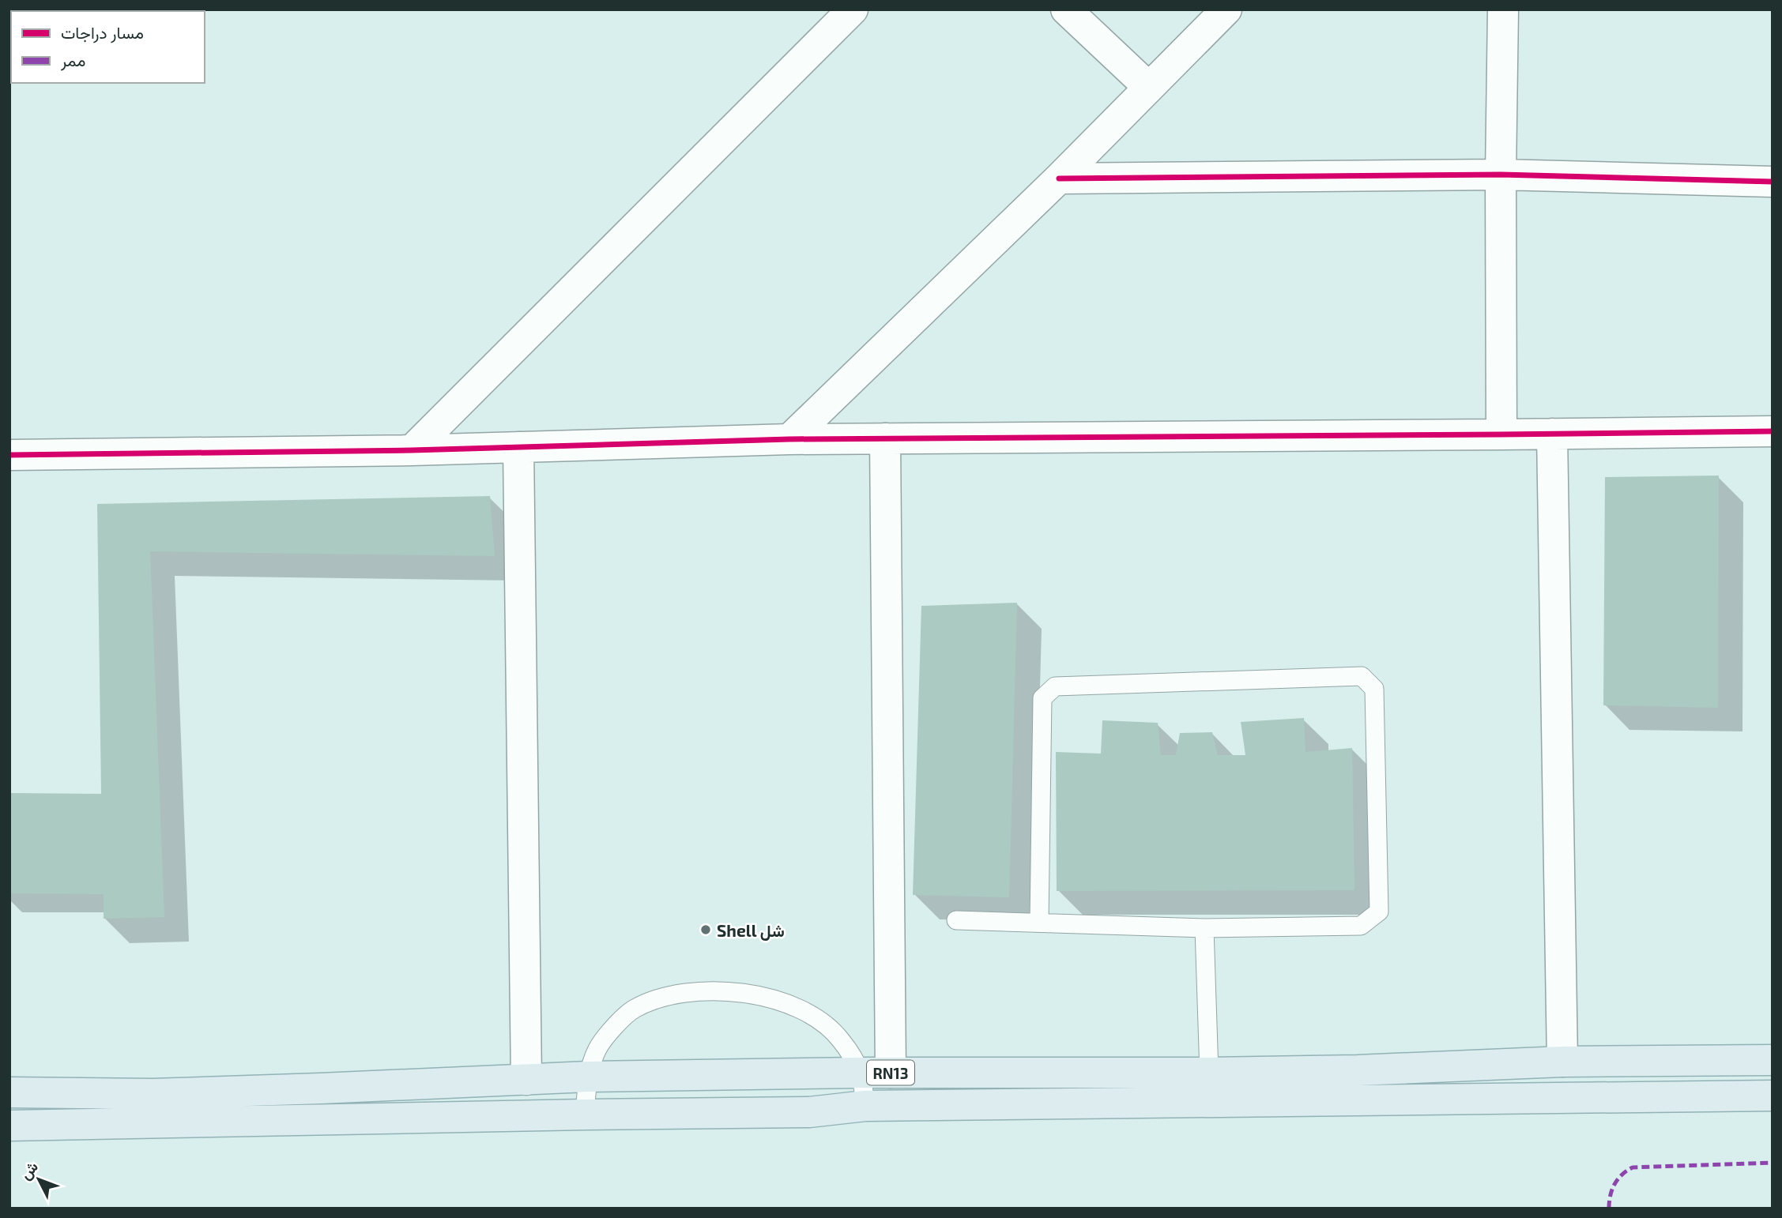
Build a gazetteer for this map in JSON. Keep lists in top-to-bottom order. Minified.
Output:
{"streets":{"main road":["RN13"]},"places":["Shell شل"],"legend":["مسار دراجات","ممر"],"north":"top left"}
